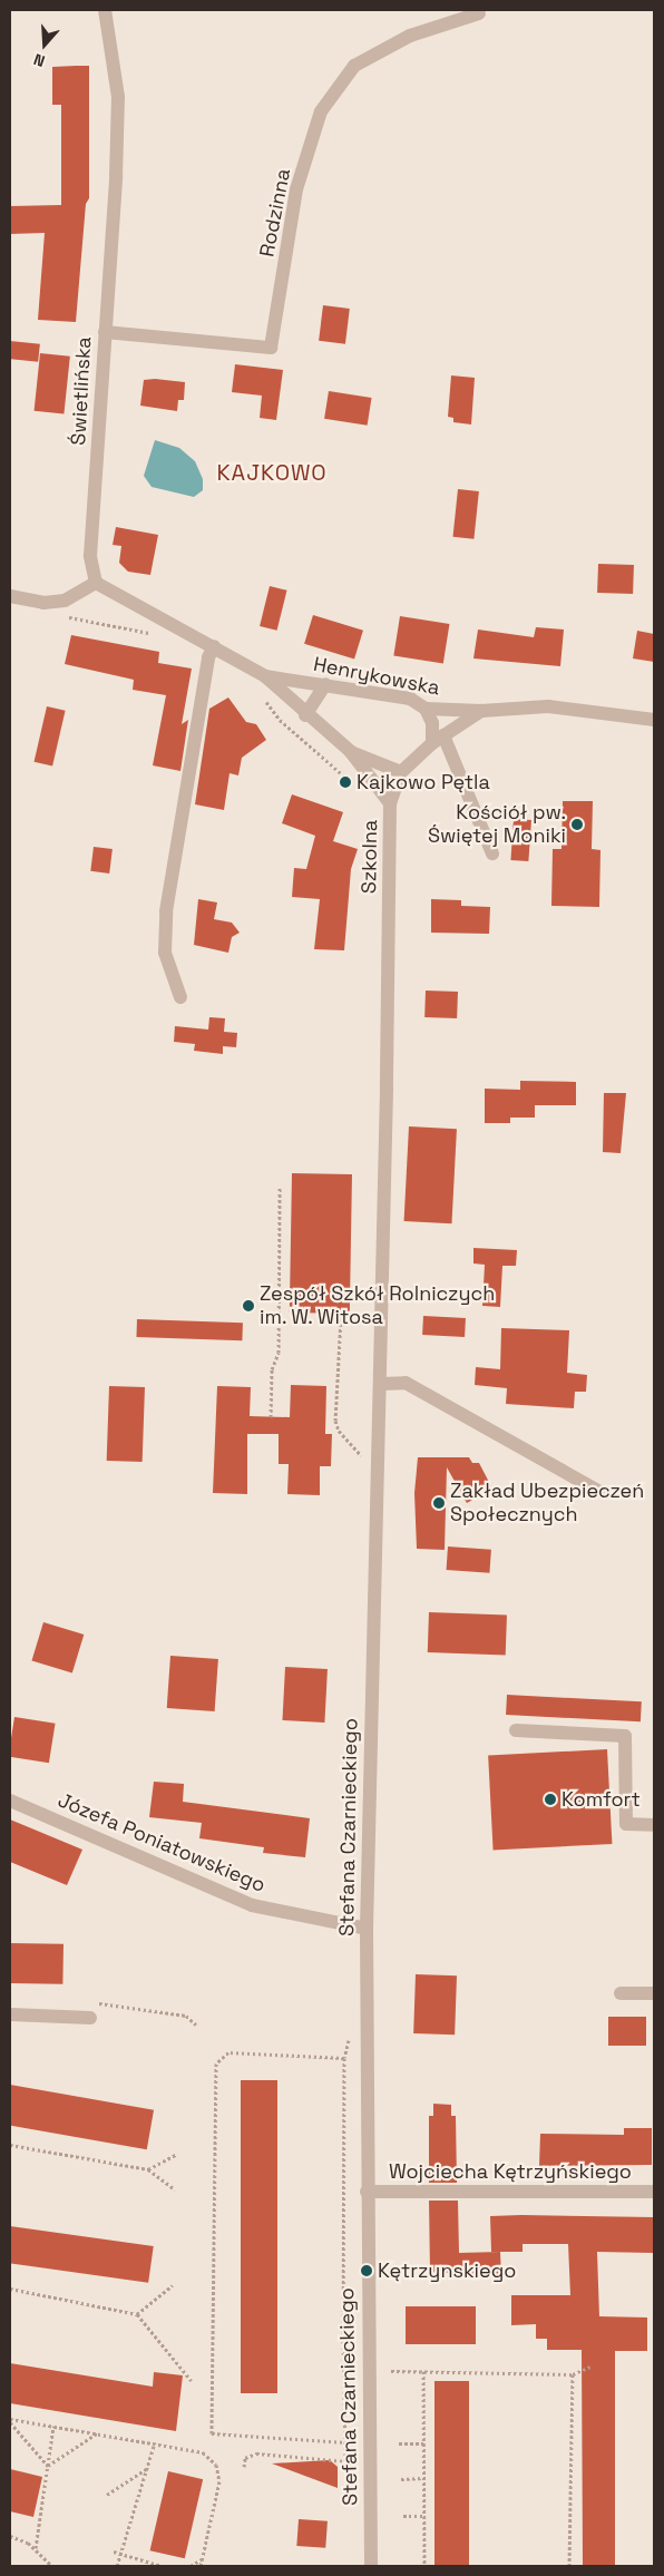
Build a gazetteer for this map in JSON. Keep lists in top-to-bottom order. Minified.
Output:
{"streets":{"street":["Rodzinna","Świetlińska","Henrykowska","Szkolna","Stefana Czarnieckiego","Józefa Poniatowskiego","Wojciecha Kętrzyńskiego"]},"crossings":[["Rodzinna","Świetlińska"],["Henrykowska","Szkolna"],["Szkolna","Stefana Czarnieckiego"],["Stefana Czarnieckiego","Józefa Poniatowskiego"],["Stefana Czarnieckiego","Wojciecha Kętrzyńskiego"]],"districts":["KAJKOWO"],"places":["Kajkowo Pętla","Kościół pw. Świętej Moniki","Zespół Szkół Rolniczych im. W. Witosa","Zakład Ubezpieczeń Społecznych","Komfort","Kętrzynskiego"],"north":"bottom"}
